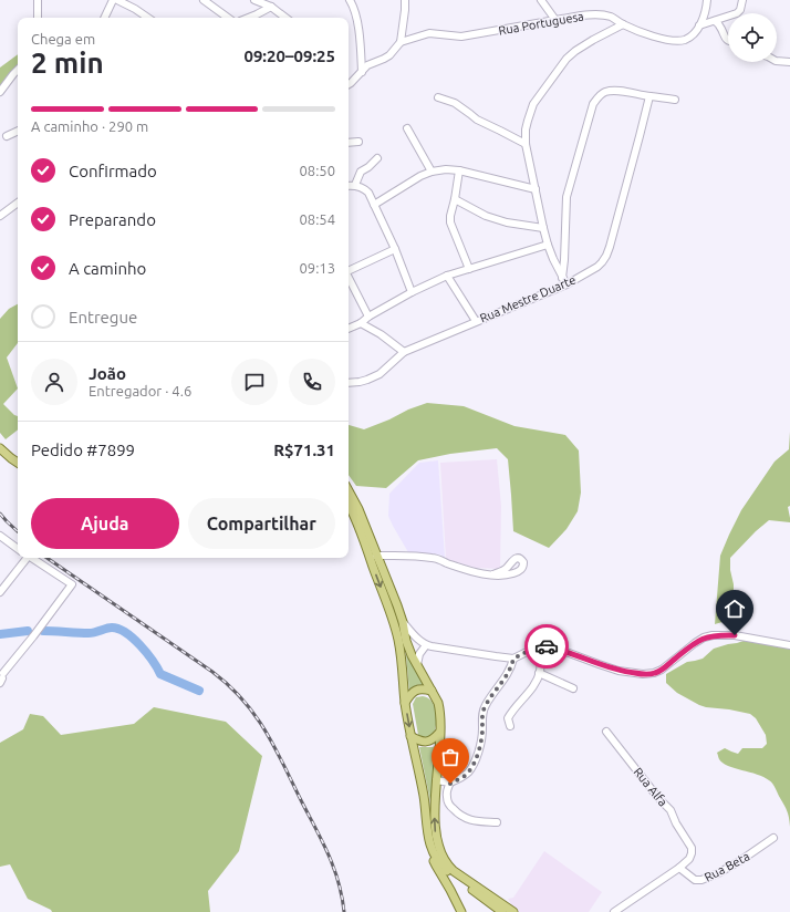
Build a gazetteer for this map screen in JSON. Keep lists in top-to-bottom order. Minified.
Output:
{"streets":{"street":["Rua Portuguesa","Rua Mestre Duarte","Rua Alfa","Rua Beta"]},"crossings":[["Rua Alfa","Rua Beta"]],"page":{"heading":["2 min","Chega em","09:20–09:25"],"panel":["João","Entregador · 4.6","Pedido #7899","R$71.31"],"bar":"A caminho · 290 m","list":[["Confirmado","08:50"],["Preparando","08:54"],["A caminho","09:13"],"Entregue"],"buttons":["Ajuda","Compartilhar"]}}
